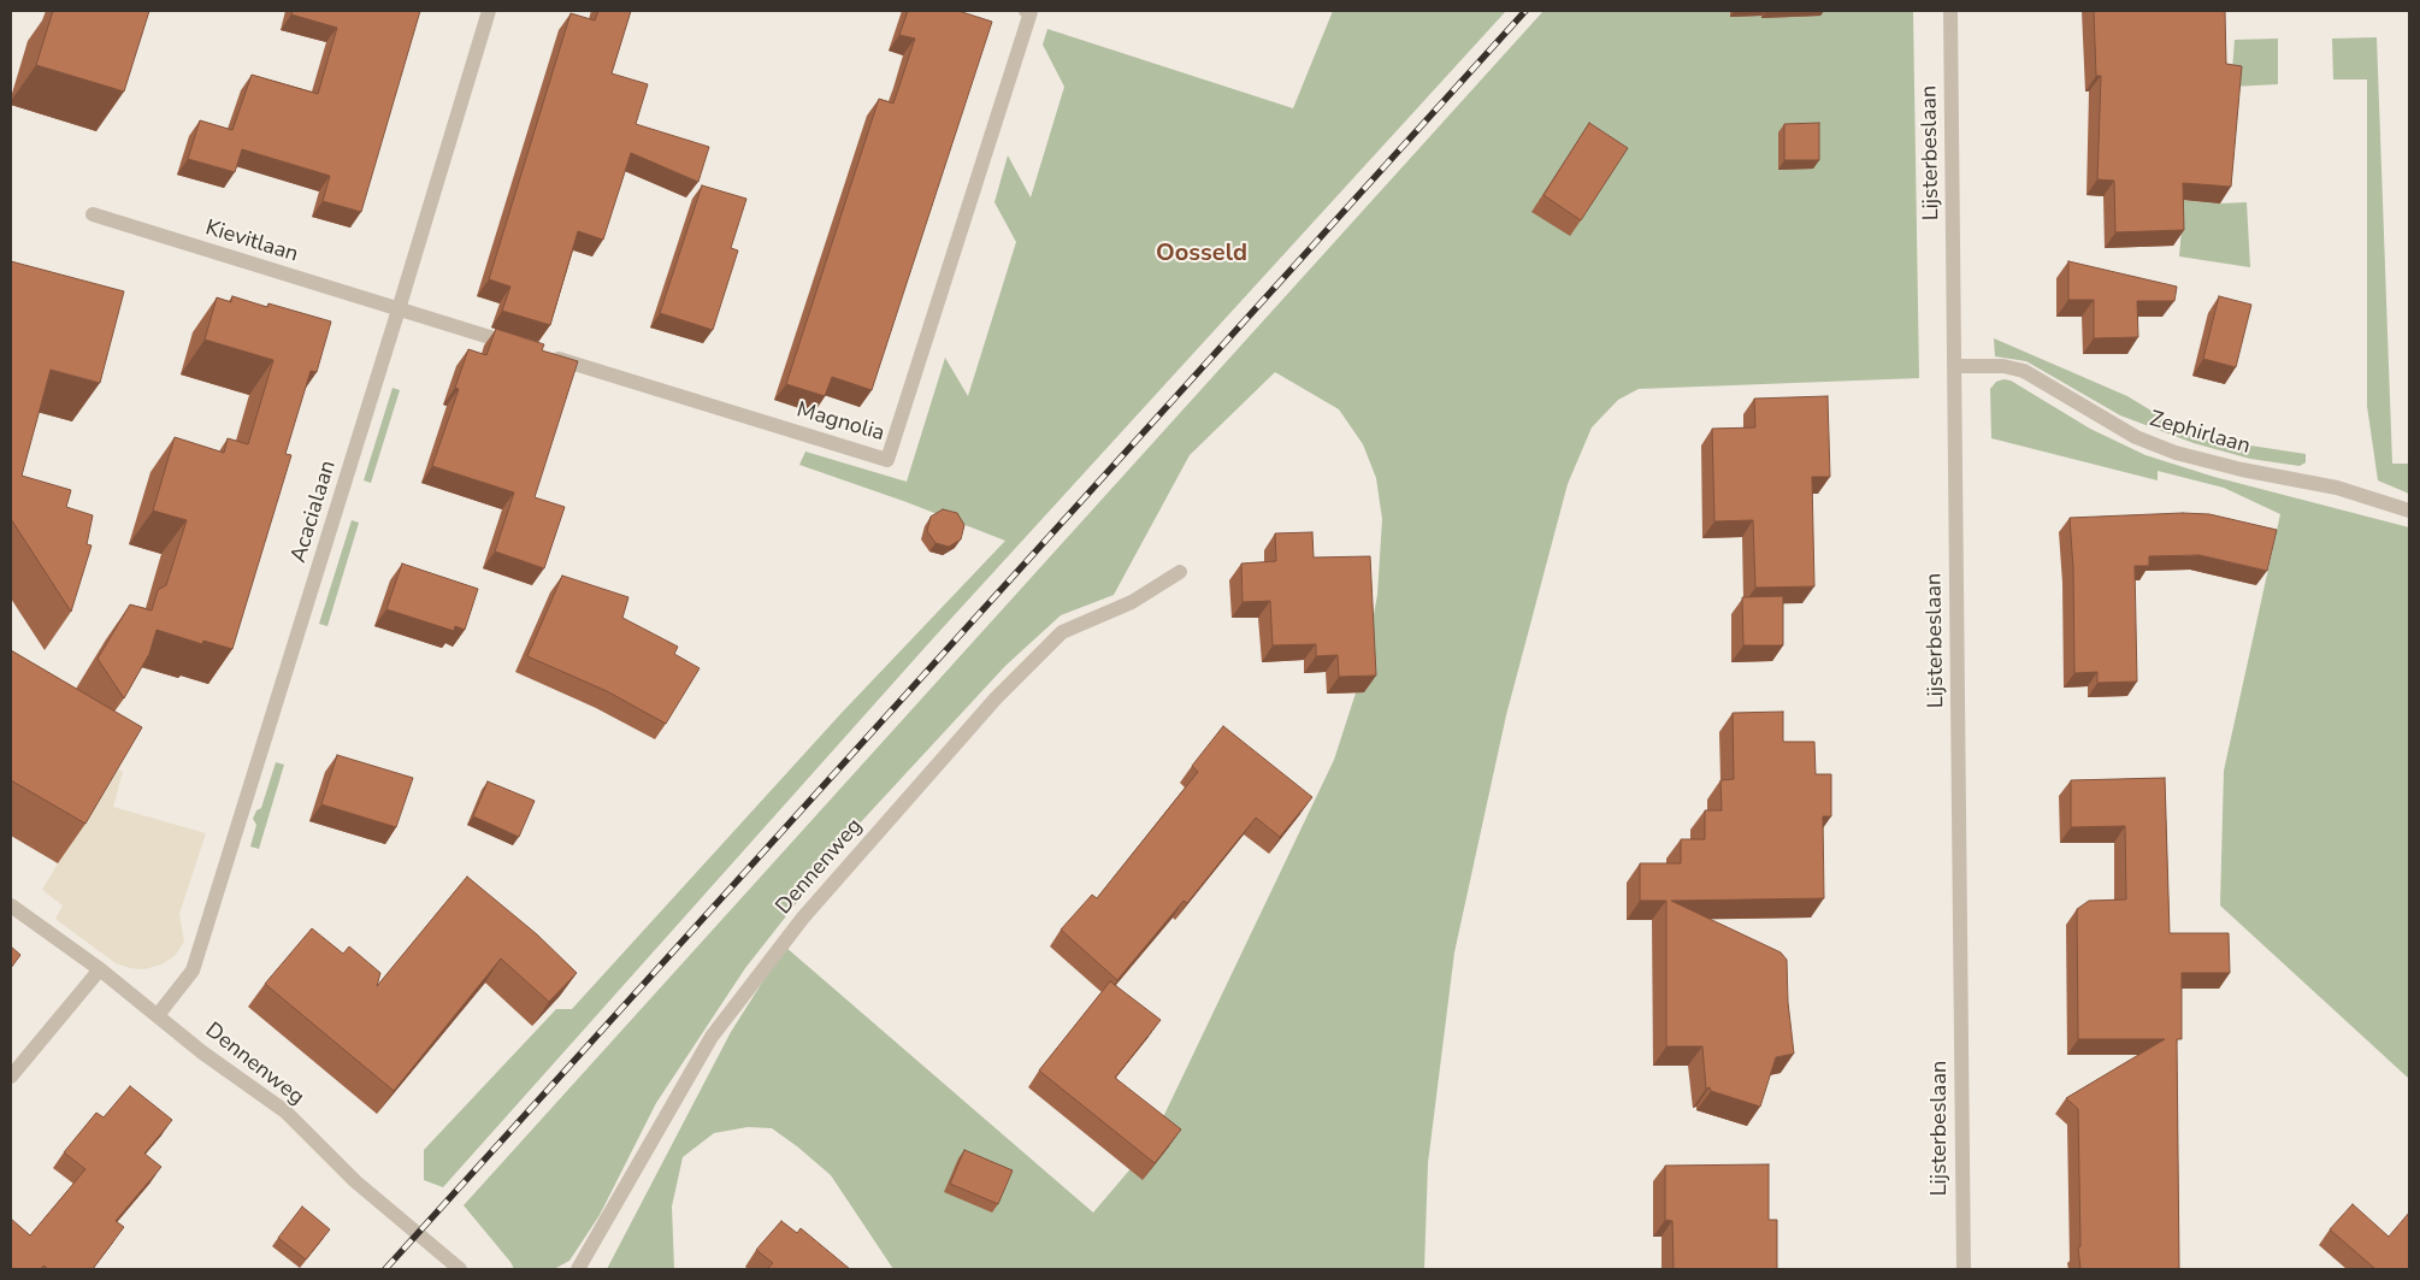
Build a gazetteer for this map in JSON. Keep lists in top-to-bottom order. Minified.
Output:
{"streets":{"street":["Lijsterbeslaan","Kievitlaan","Magnolia","Zephirlaan","Acacialaan","Dennenweg"]},"crossings":[["Lijsterbeslaan","Zephirlaan"],["Kievitlaan","Acacialaan"],["Acacialaan","Dennenweg"]],"districts":["Oosseld"]}
